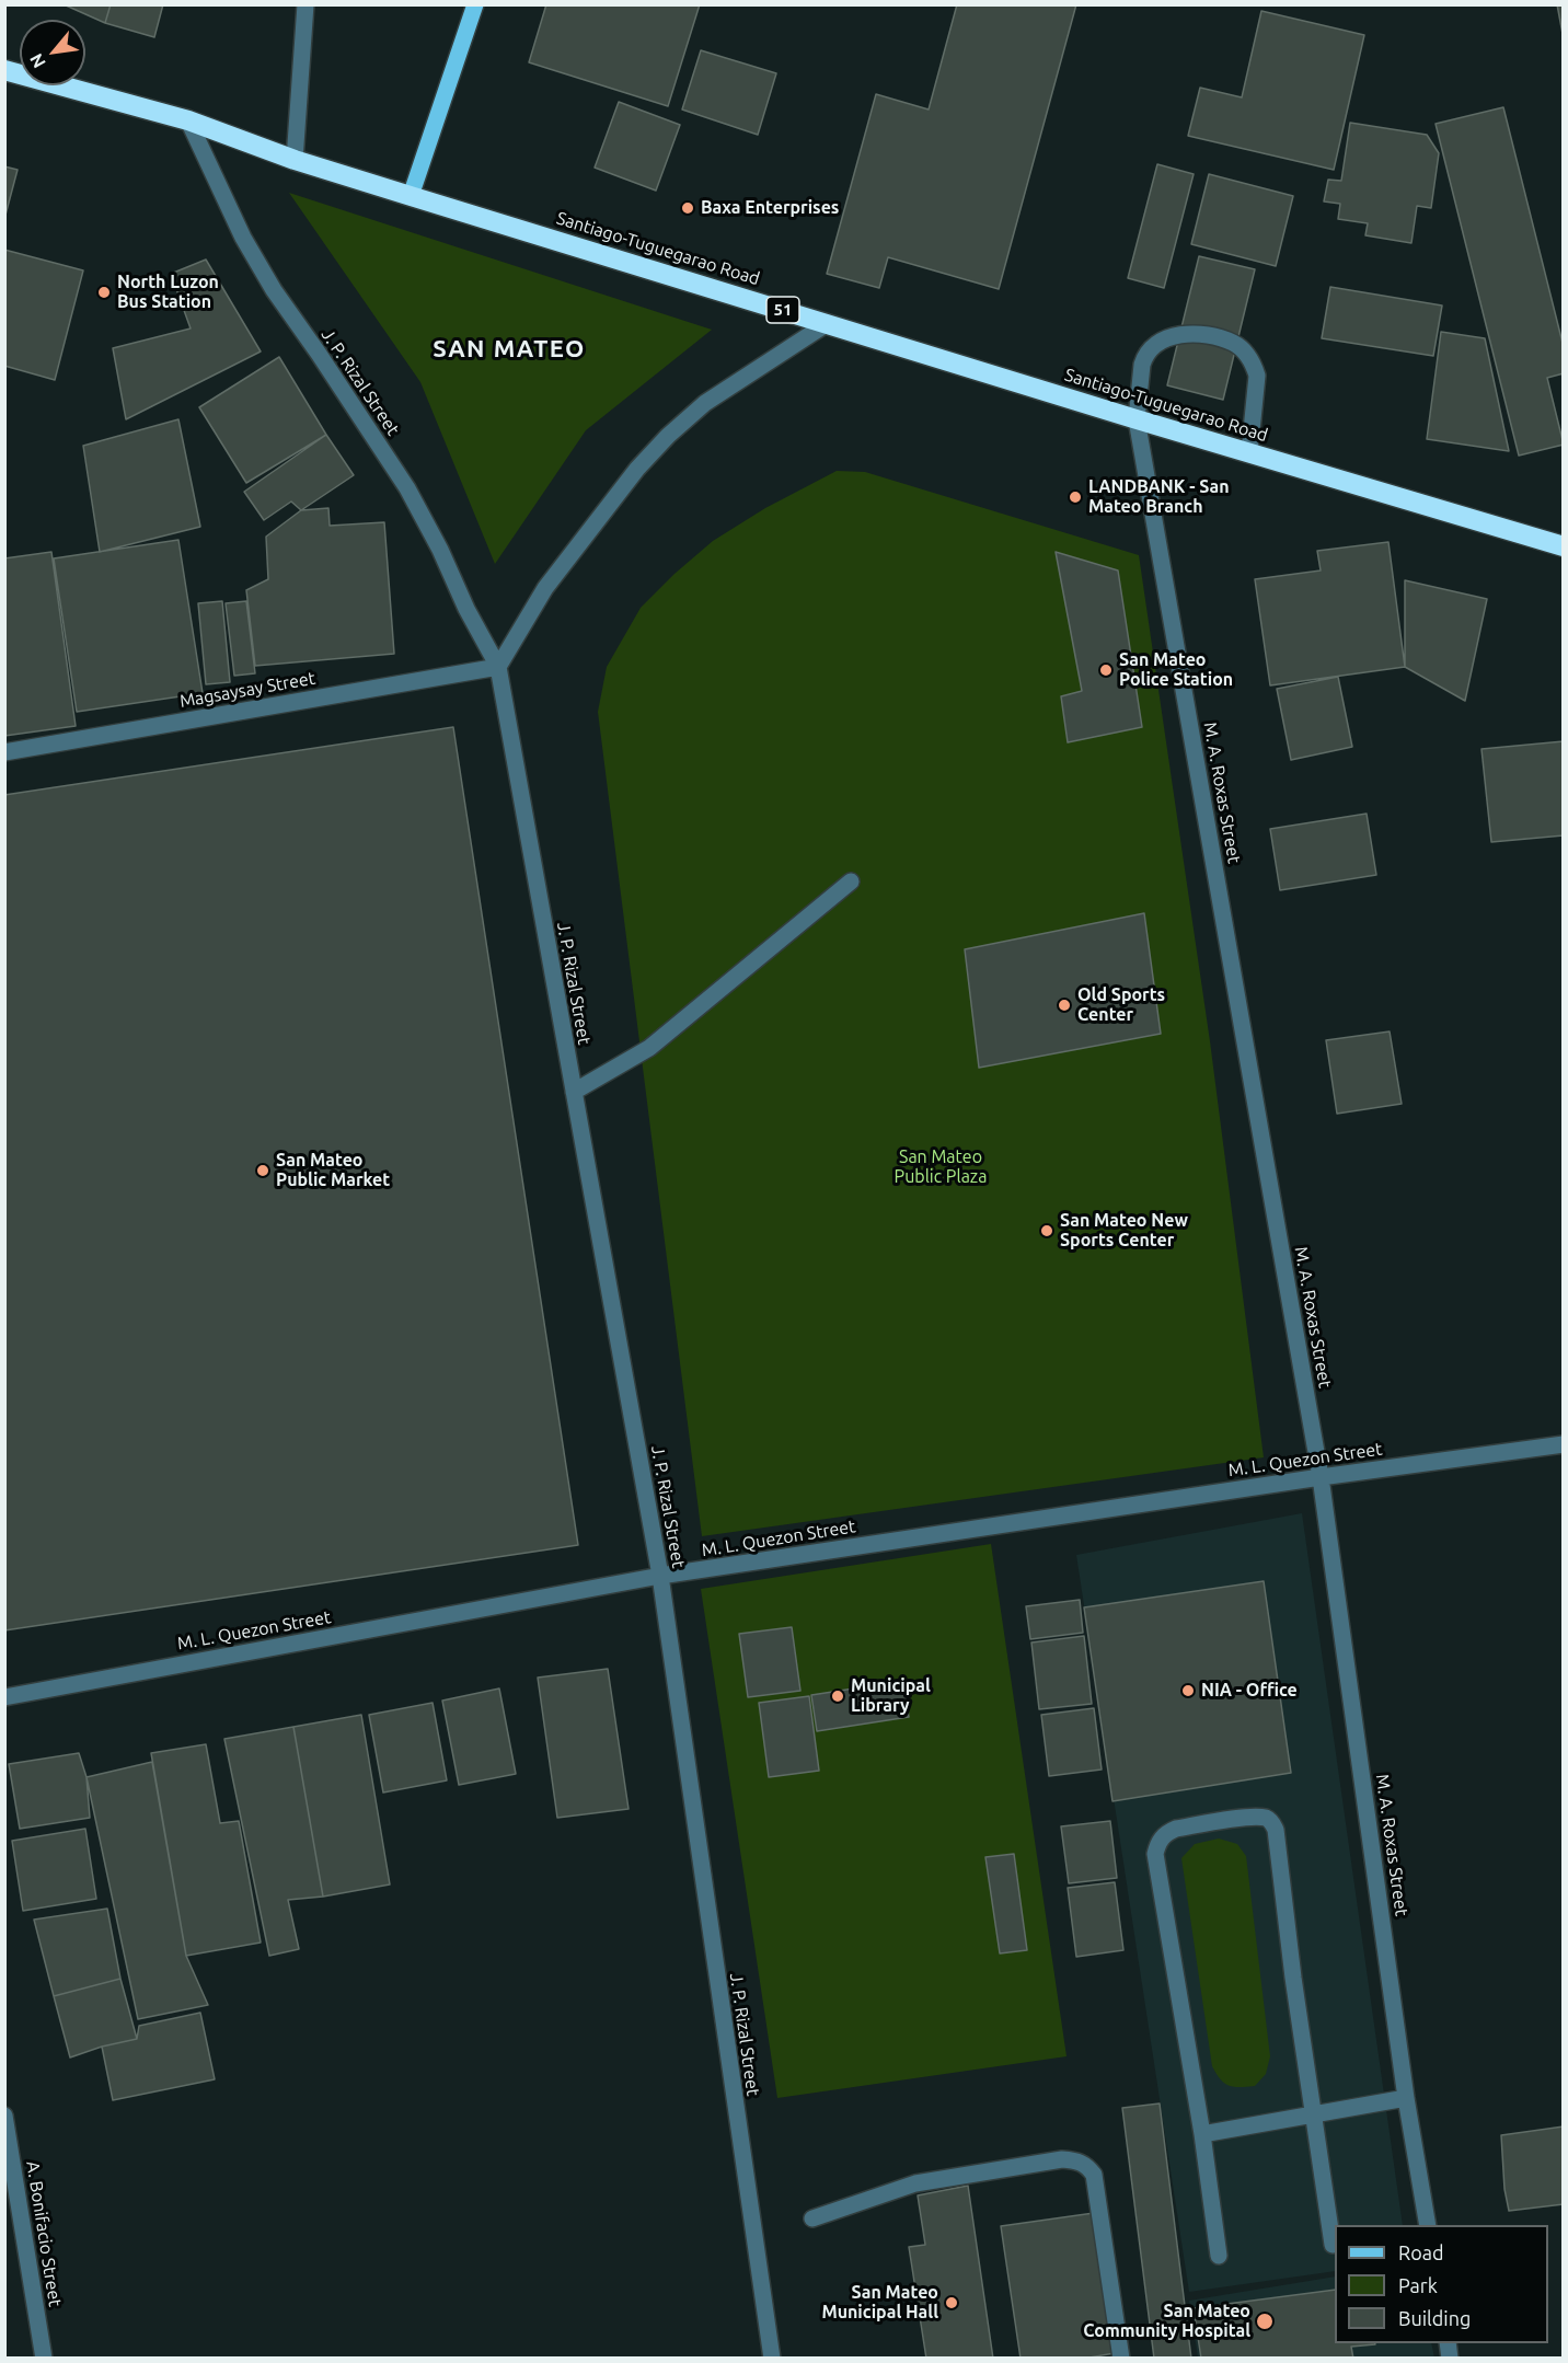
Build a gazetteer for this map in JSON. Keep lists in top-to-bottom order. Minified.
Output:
{"streets":{"highway":["Santiago-Tuguegarao Road","51"],"street":["J. P. Rizal Street","Magsaysay Street","M. A. Roxas Street","M. L. Quezon Street","A. Bonifacio Street"]},"crossings":[["Santiago-Tuguegarao Road","J. P. Rizal Street"],["Santiago-Tuguegarao Road","M. A. Roxas Street"],["J. P. Rizal Street","Magsaysay Street"],["J. P. Rizal Street","M. L. Quezon Street"],["M. A. Roxas Street","M. L. Quezon Street"]],"districts":["SAN MATEO"],"parks":["San Mateo Public Plaza"],"places":["Baxa Enterprises","North Luzon Bus Station","LANDBANK - San Mateo Branch","San Mateo Police Station","Old Sports Center","San Mateo Public Market","San Mateo New Sports Center","NIA - Office","Municipal Library","San Mateo Municipal Hall","San Mateo Community Hospital"],"legend":["Road","Park","Building"],"north":"bottom left"}
